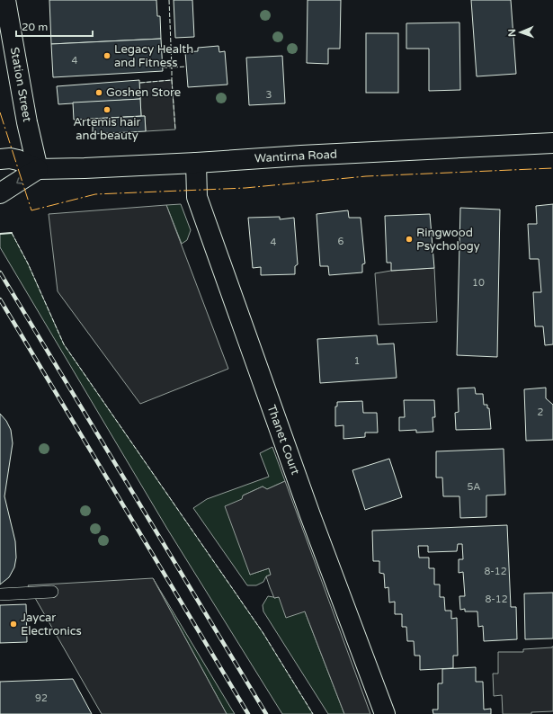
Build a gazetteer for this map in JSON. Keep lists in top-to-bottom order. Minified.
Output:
{"streets":{"main road":["Station Street","Wantirna Road","Thanet Court"]},"crossings":[["Station Street","Wantirna Road"],["Wantirna Road","Thanet Court"]],"places":["Legacy Health and Fitness","Goshen Store","Artemis hair and beauty","Ringwood Psychology","Jaycar Electronics"],"house_numbers":["4","3","6","4","10","1","2","5A","8-12","8-12","92"],"scale_bar":"20 m","north":"left"}
